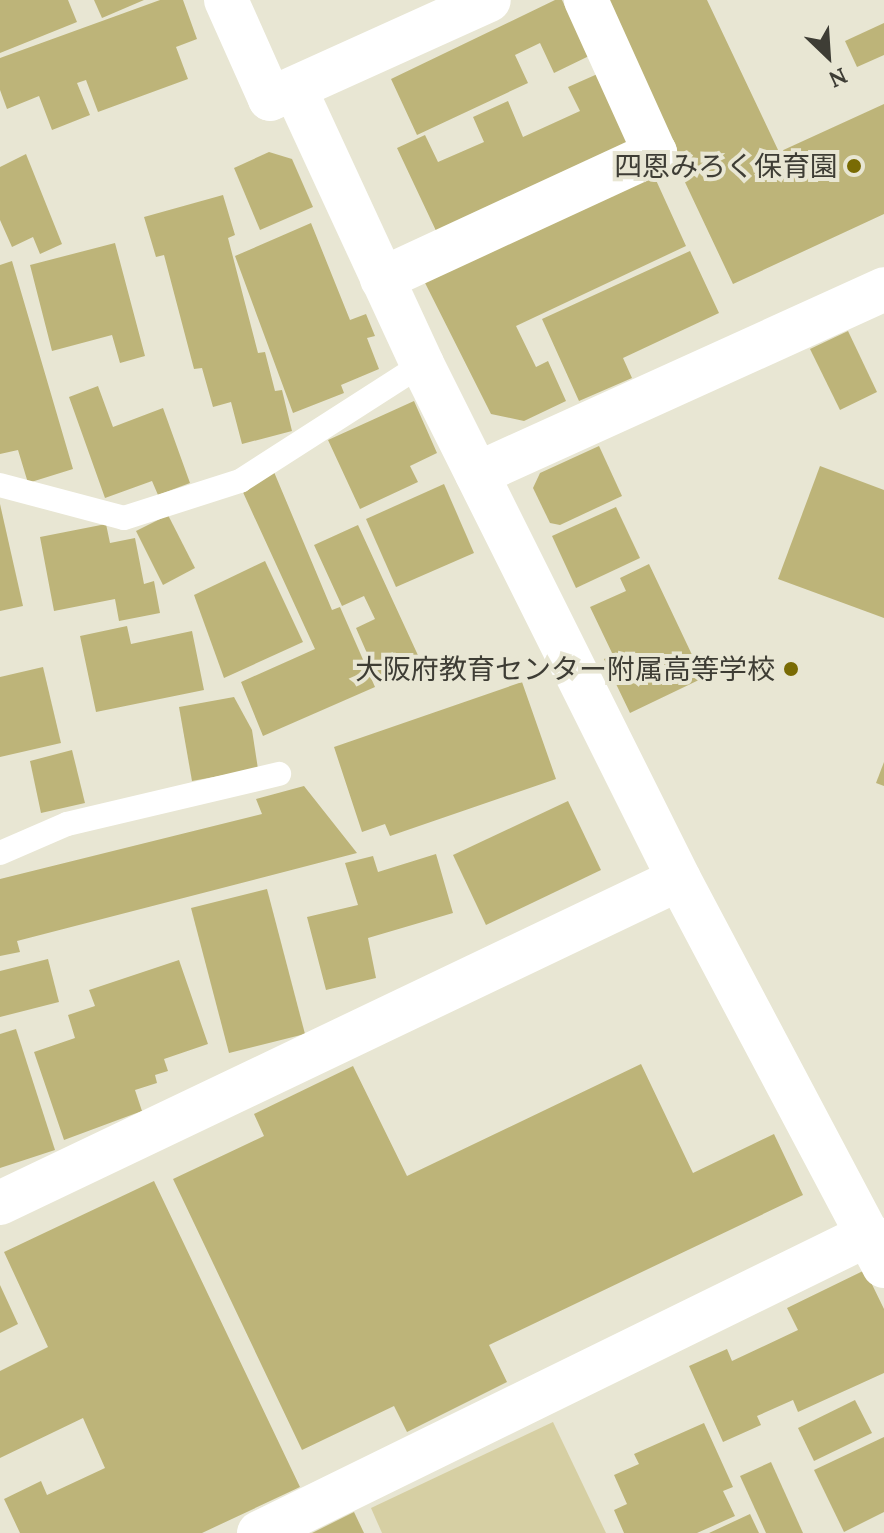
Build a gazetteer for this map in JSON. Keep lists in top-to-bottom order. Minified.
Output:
{"places":["四恩みろく保育園","大阪府教育センター附属高等学校"],"north":"bottom right"}
